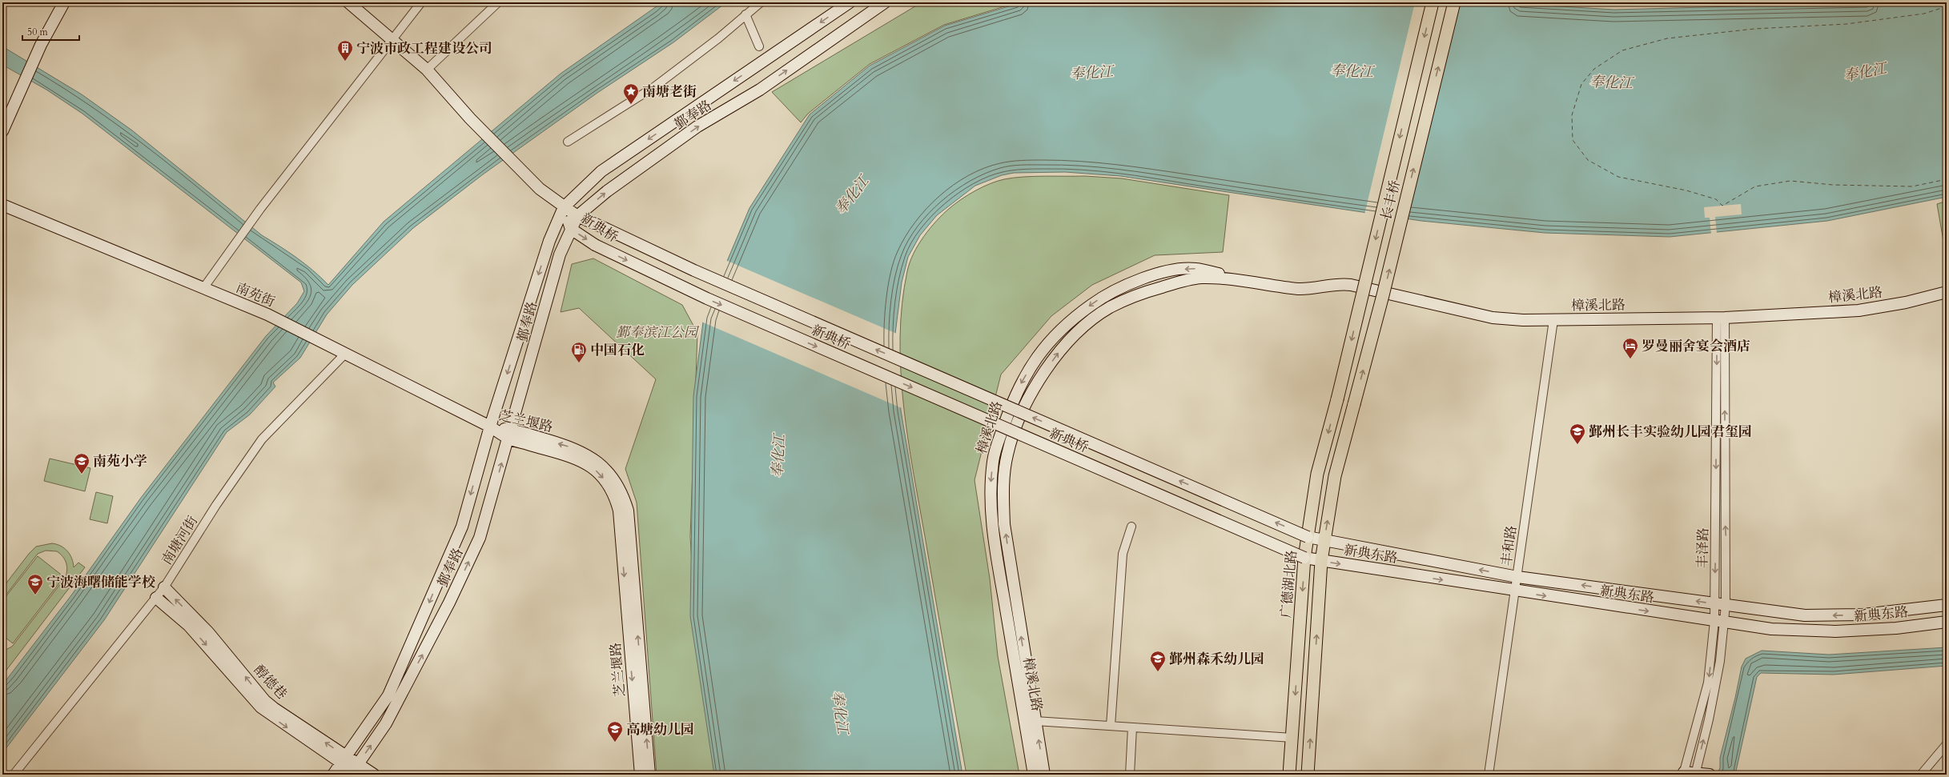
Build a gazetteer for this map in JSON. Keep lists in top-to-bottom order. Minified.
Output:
{"streets":{"main road":["鄞奉路","长丰桥","新典桥","南苑街","樟溪北路","芝兰堰路","新典东路","广德湖北路","醇德巷"],"street":["南塘河街","丰和路","丰泽路"]},"crossings":[["鄞奉路","新典桥"],["鄞奉路","南苑街"],["鄞奉路","芝兰堰路"],["鄞奉路","醇德巷"],["长丰桥","新典东路"],["长丰桥","广德湖北路"],["新典桥","新典东路"],["新典桥","广德湖北路"],["南苑街","芝兰堰路"],["南苑街","南塘河街"],["樟溪北路","丰和路"],["樟溪北路","丰泽路"],["南塘河街","醇德巷"],["丰和路","新典东路"],["丰泽路","新典东路"],["新典东路","广德湖北路"]],"water":["奉化江"],"parks":["鄞奉滨江公园"],"places":{"building":["宁波市政工程建设公司"],"place":["南塘老街"],"hotel":["罗曼丽舍宴会酒店"],"fuel station":["中国石化"],"school or university":["鄞州长丰实验幼儿园君玺园","南苑小学","宁波海曙储能学校","鄞州森禾幼儿园","高塘幼儿园"]},"scale_bar":"50 m"}
